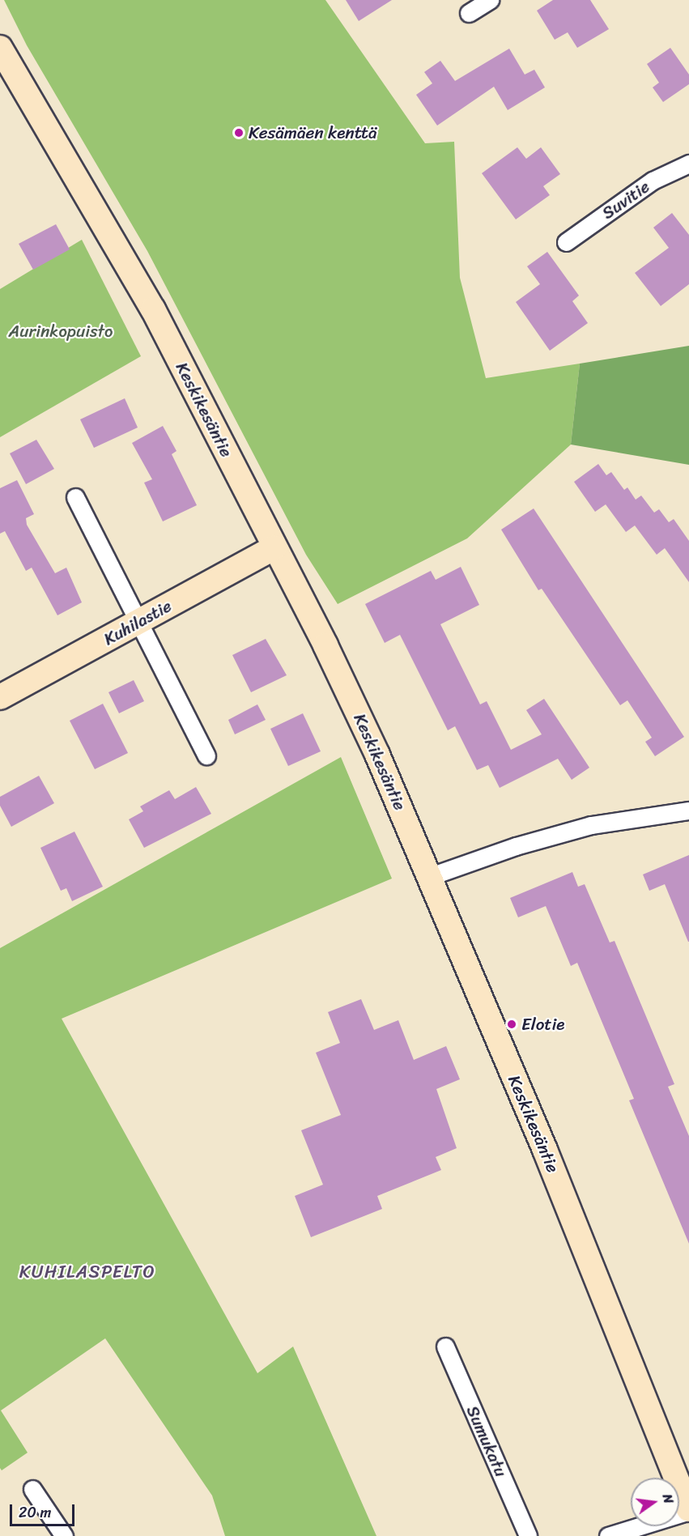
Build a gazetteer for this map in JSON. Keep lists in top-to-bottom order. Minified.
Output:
{"streets":{"street":["Suvitie","Keskikesäntie","Kuhilastie","Sumukatu"]},"crossings":[["Keskikesäntie","Kuhilastie"]],"districts":["KUHILASPELTO"],"parks":["Aurinkopuisto"],"places":["Kesämäen kenttä","Elotie"],"scale_bar":"20 m","north":"right"}
